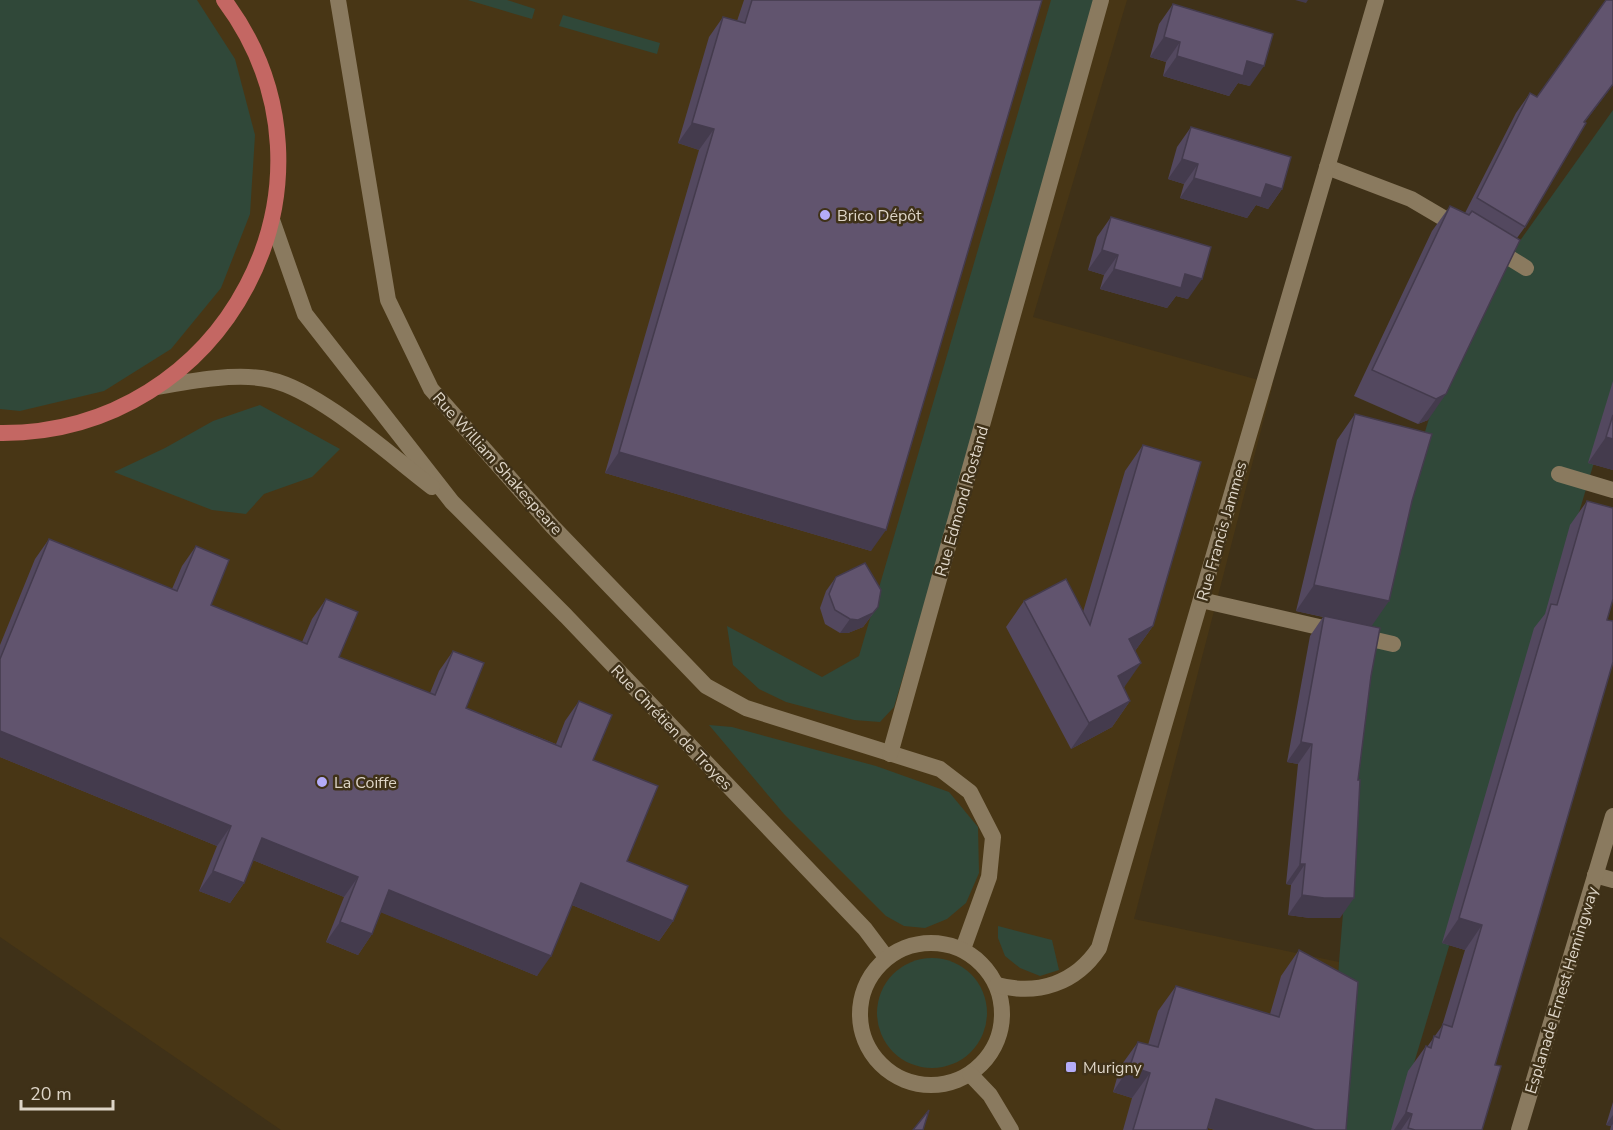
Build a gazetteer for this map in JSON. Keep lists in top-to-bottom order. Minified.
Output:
{"streets":{"street":["Rue William Shakespeare","Rue Edmond Rostand","Rue Francis Jammes","Rue Chrétien de Troyes","Esplanade Ernest Hemingway"]},"crossings":[["Rue William Shakespeare","Rue Edmond Rostand"],["Rue Francis Jammes","Rue Chrétien de Troyes"]],"places":{"other":["Brico Dépôt","La Coiffe"],"transit":["Murigny"]},"scale_bar":"20 m"}
